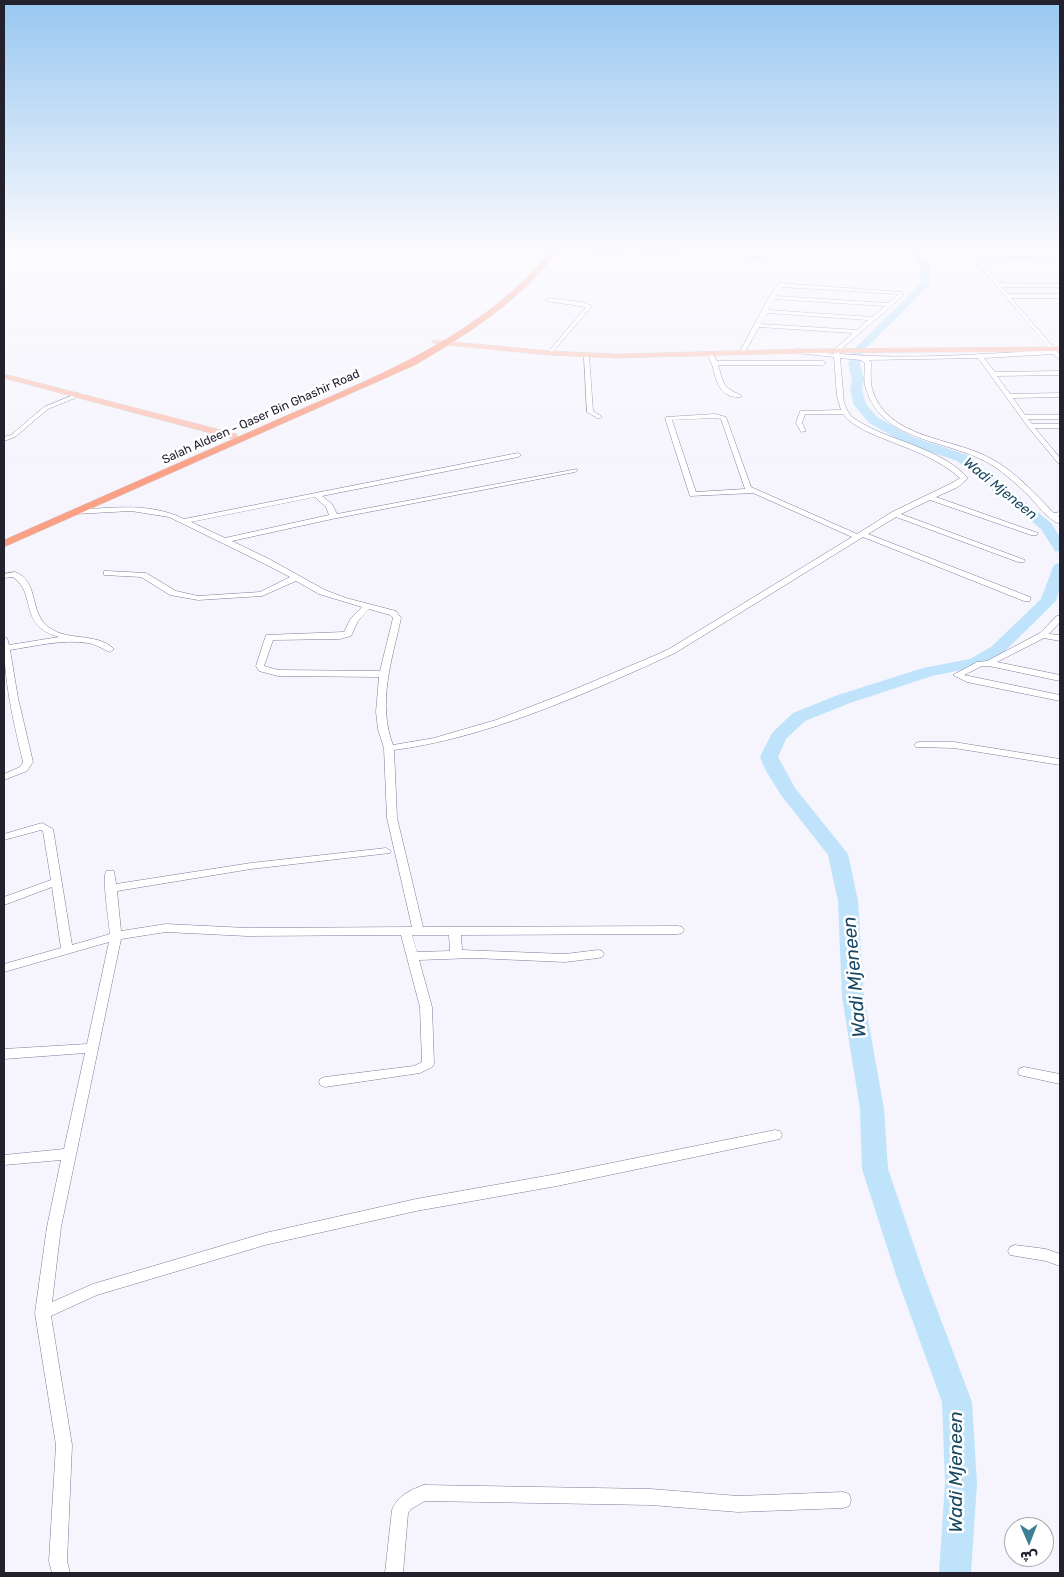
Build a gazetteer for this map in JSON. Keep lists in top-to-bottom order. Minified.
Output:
{"streets":{"highway":["Salah Aldeen - Qaser Bin Ghashir Road"]},"water":["Wadi Mjeneen"],"north":"bottom"}
